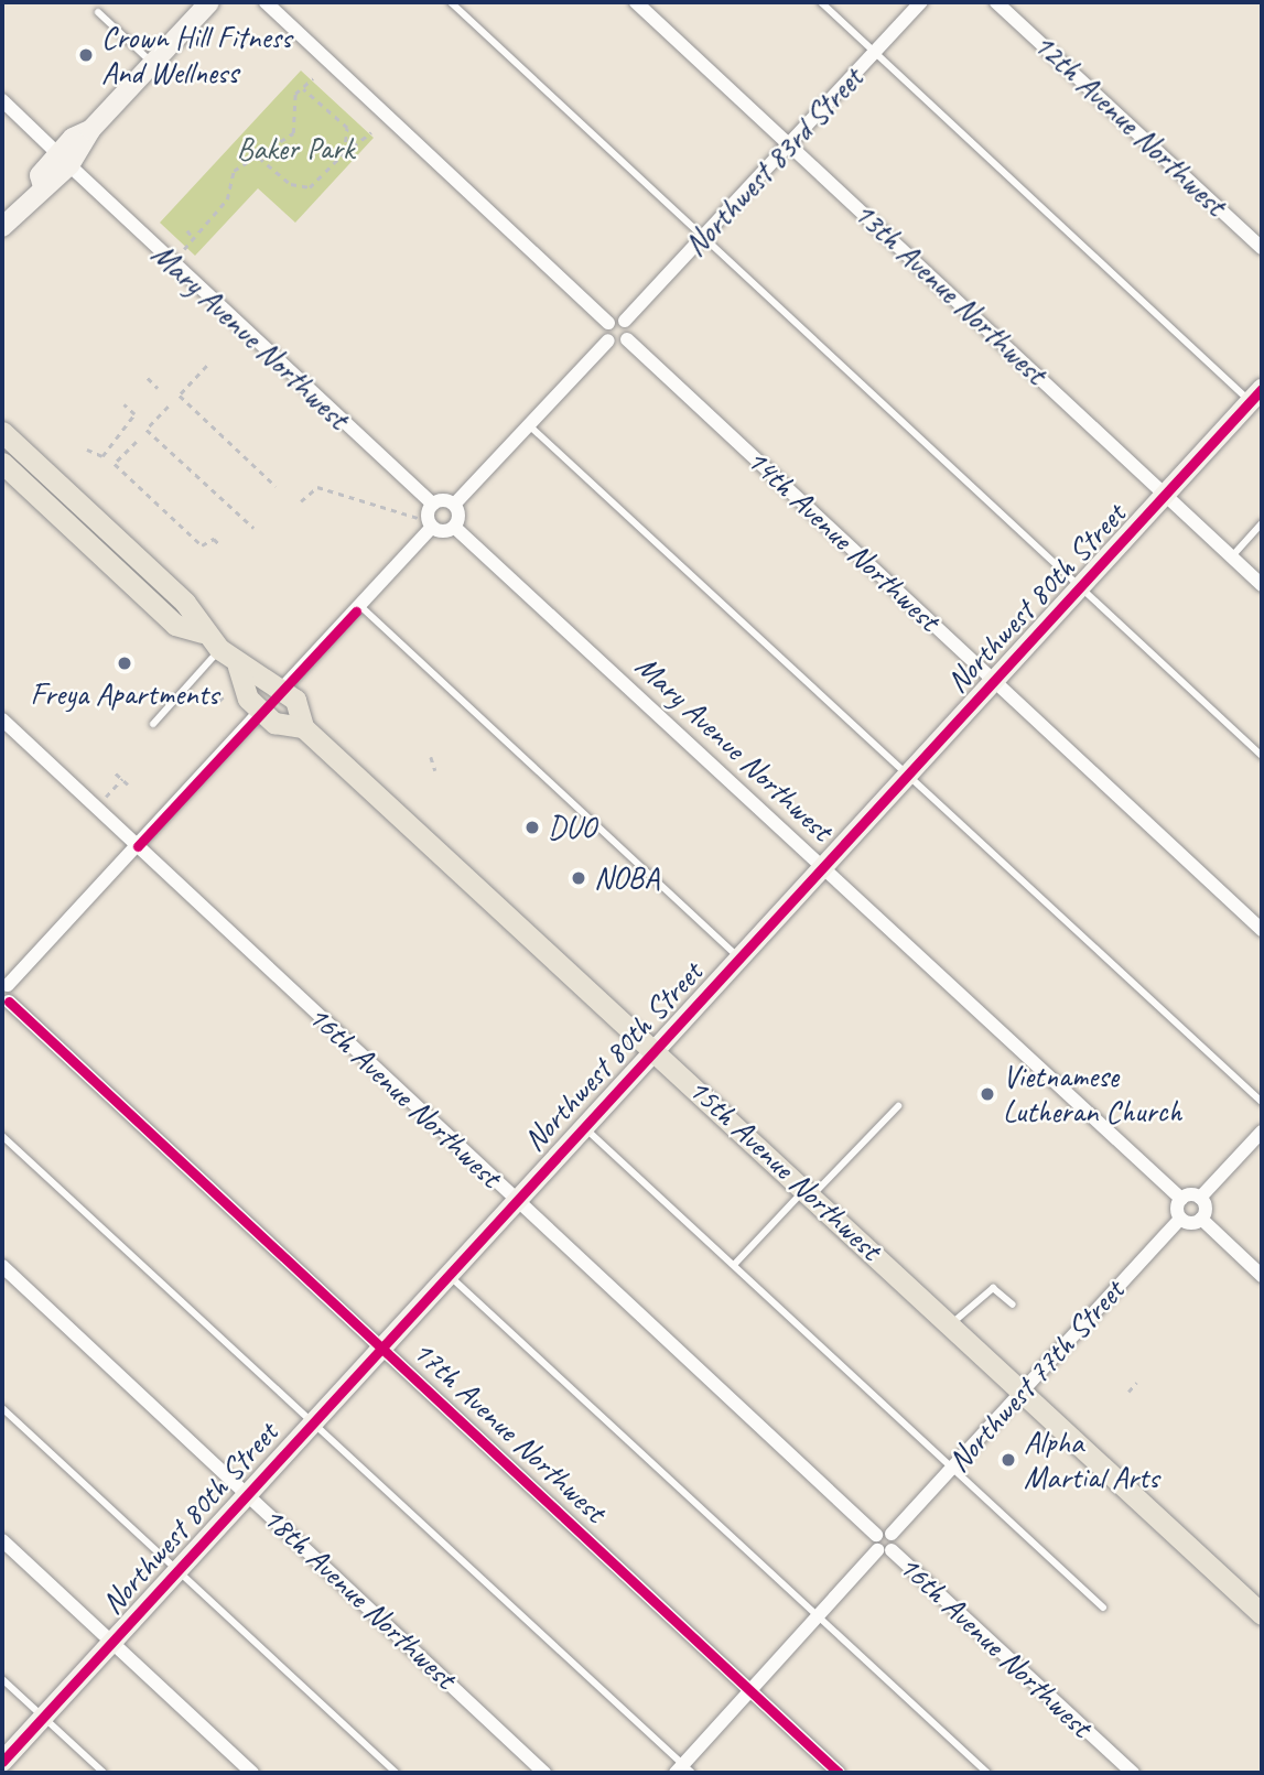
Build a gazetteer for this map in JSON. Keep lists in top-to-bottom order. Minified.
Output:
{"streets":{"main road":["15th Avenue Northwest"],"street":["12th Avenue Northwest","Northwest 83rd Street","13th Avenue Northwest","Mary Avenue Northwest","14th Avenue Northwest","Northwest 80th Street","16th Avenue Northwest","Northwest 77th Street","17th Avenue Northwest","18th Avenue Northwest"]},"crossings":[["Northwest 83rd Street","13th Avenue Northwest"],["13th Avenue Northwest","Northwest 80th Street"],["Mary Avenue Northwest","Northwest 80th Street"],["14th Avenue Northwest","Northwest 80th Street"],["Northwest 80th Street","16th Avenue Northwest"],["Northwest 80th Street","15th Avenue Northwest"],["Northwest 80th Street","17th Avenue Northwest"],["Northwest 80th Street","18th Avenue Northwest"],["15th Avenue Northwest","Northwest 77th Street"]],"parks":["Baker Park"],"places":["Crown Hill Fitness And Wellness","Freya Apartments","DUO","NOBA","Vietnamese Lutheran Church","Alpha Martial Arts"]}
